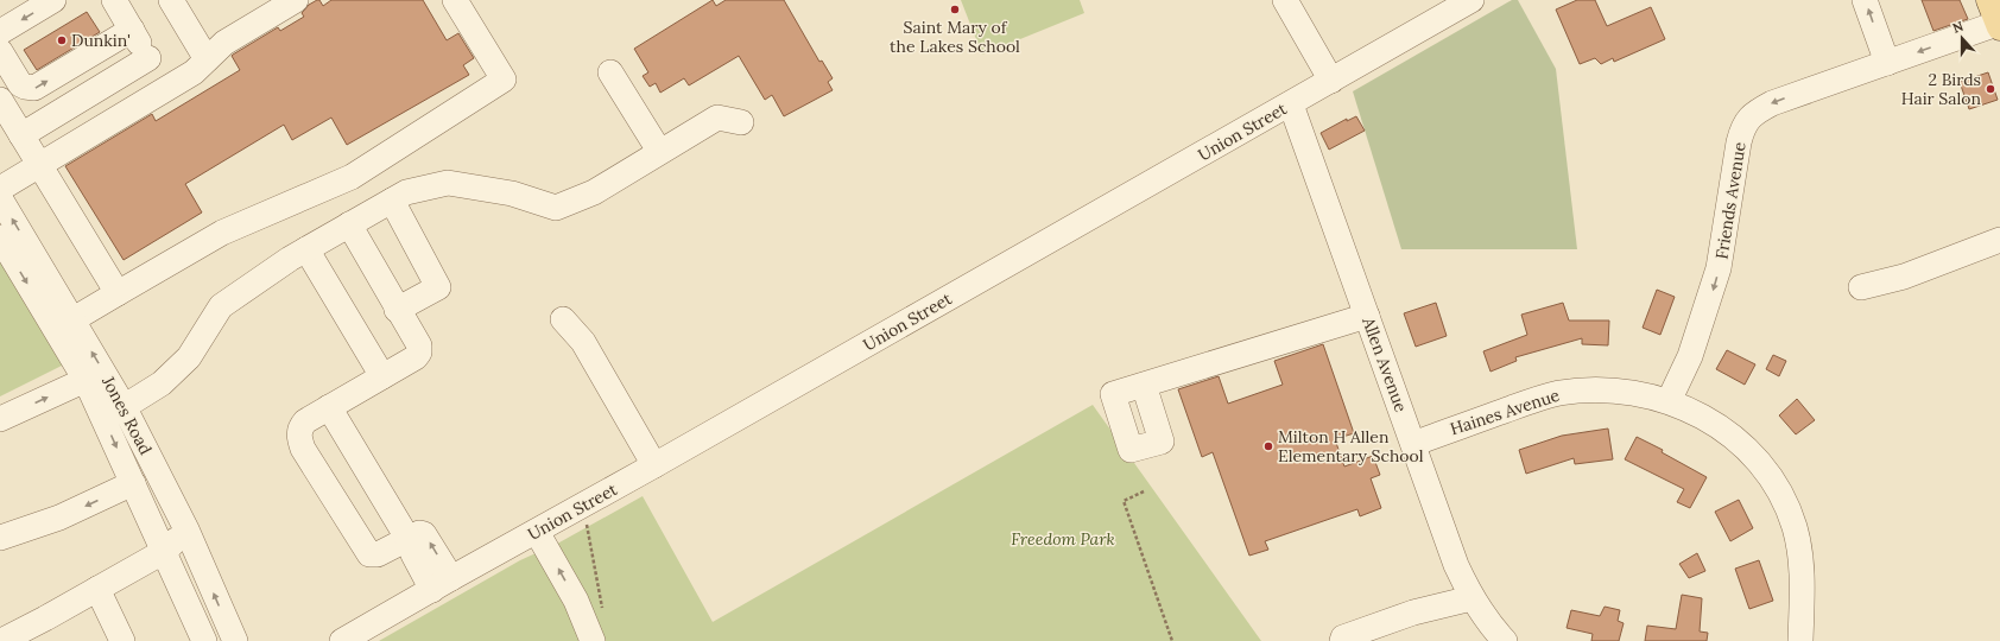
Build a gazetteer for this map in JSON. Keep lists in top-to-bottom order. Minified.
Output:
{"streets":{"street":["Union Street","Friends Avenue","Allen Avenue","Haines Avenue","Jones Road"]},"crossings":[["Union Street","Allen Avenue"],["Friends Avenue","Haines Avenue"],["Allen Avenue","Haines Avenue"]],"one_way":["Friends Avenue"],"parks":["Freedom Park"],"places":["Saint Mary of the Lakes School","Dunkin'","2 Birds Hair Salon","Milton H Allen Elementary School"],"north":"top"}
